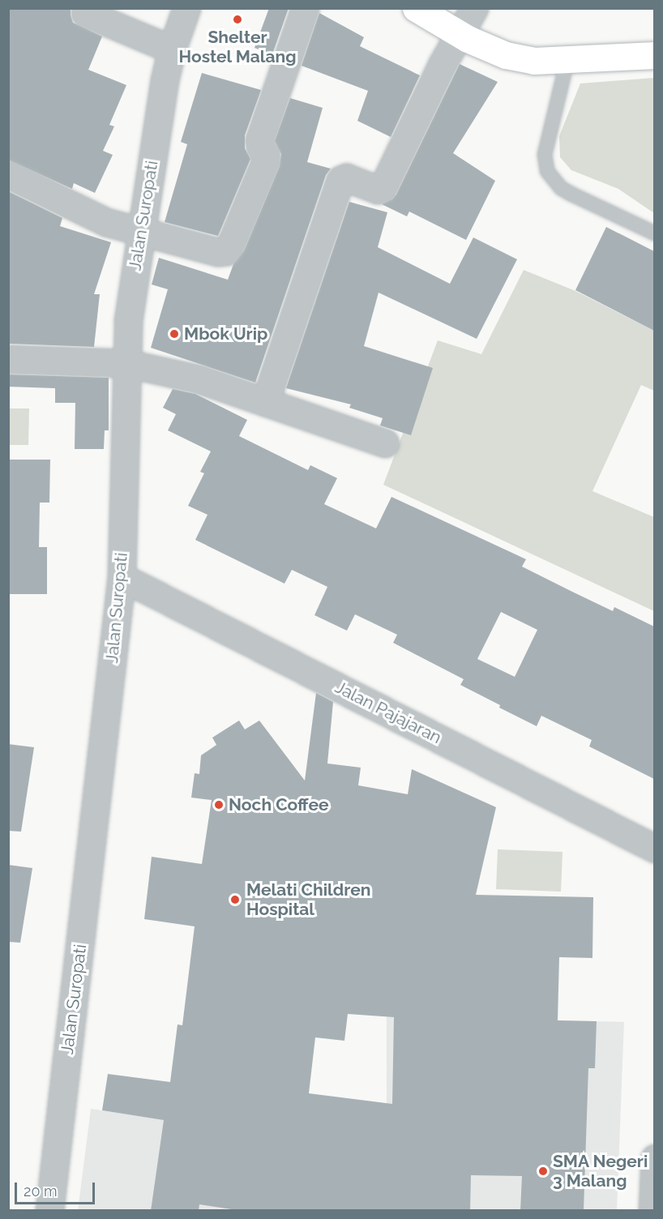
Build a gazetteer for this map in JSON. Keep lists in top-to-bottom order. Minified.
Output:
{"streets":{"street":["Jalan Suropati","Jalan Pajajaran"]},"crossings":[["Jalan Suropati","Jalan Pajajaran"]],"places":["Shelter Hostel Malang","Mbok Urip","Noch Coffee","Melati Children Hospital","SMA Negeri 3 Malang"],"scale_bar":"20 m"}
